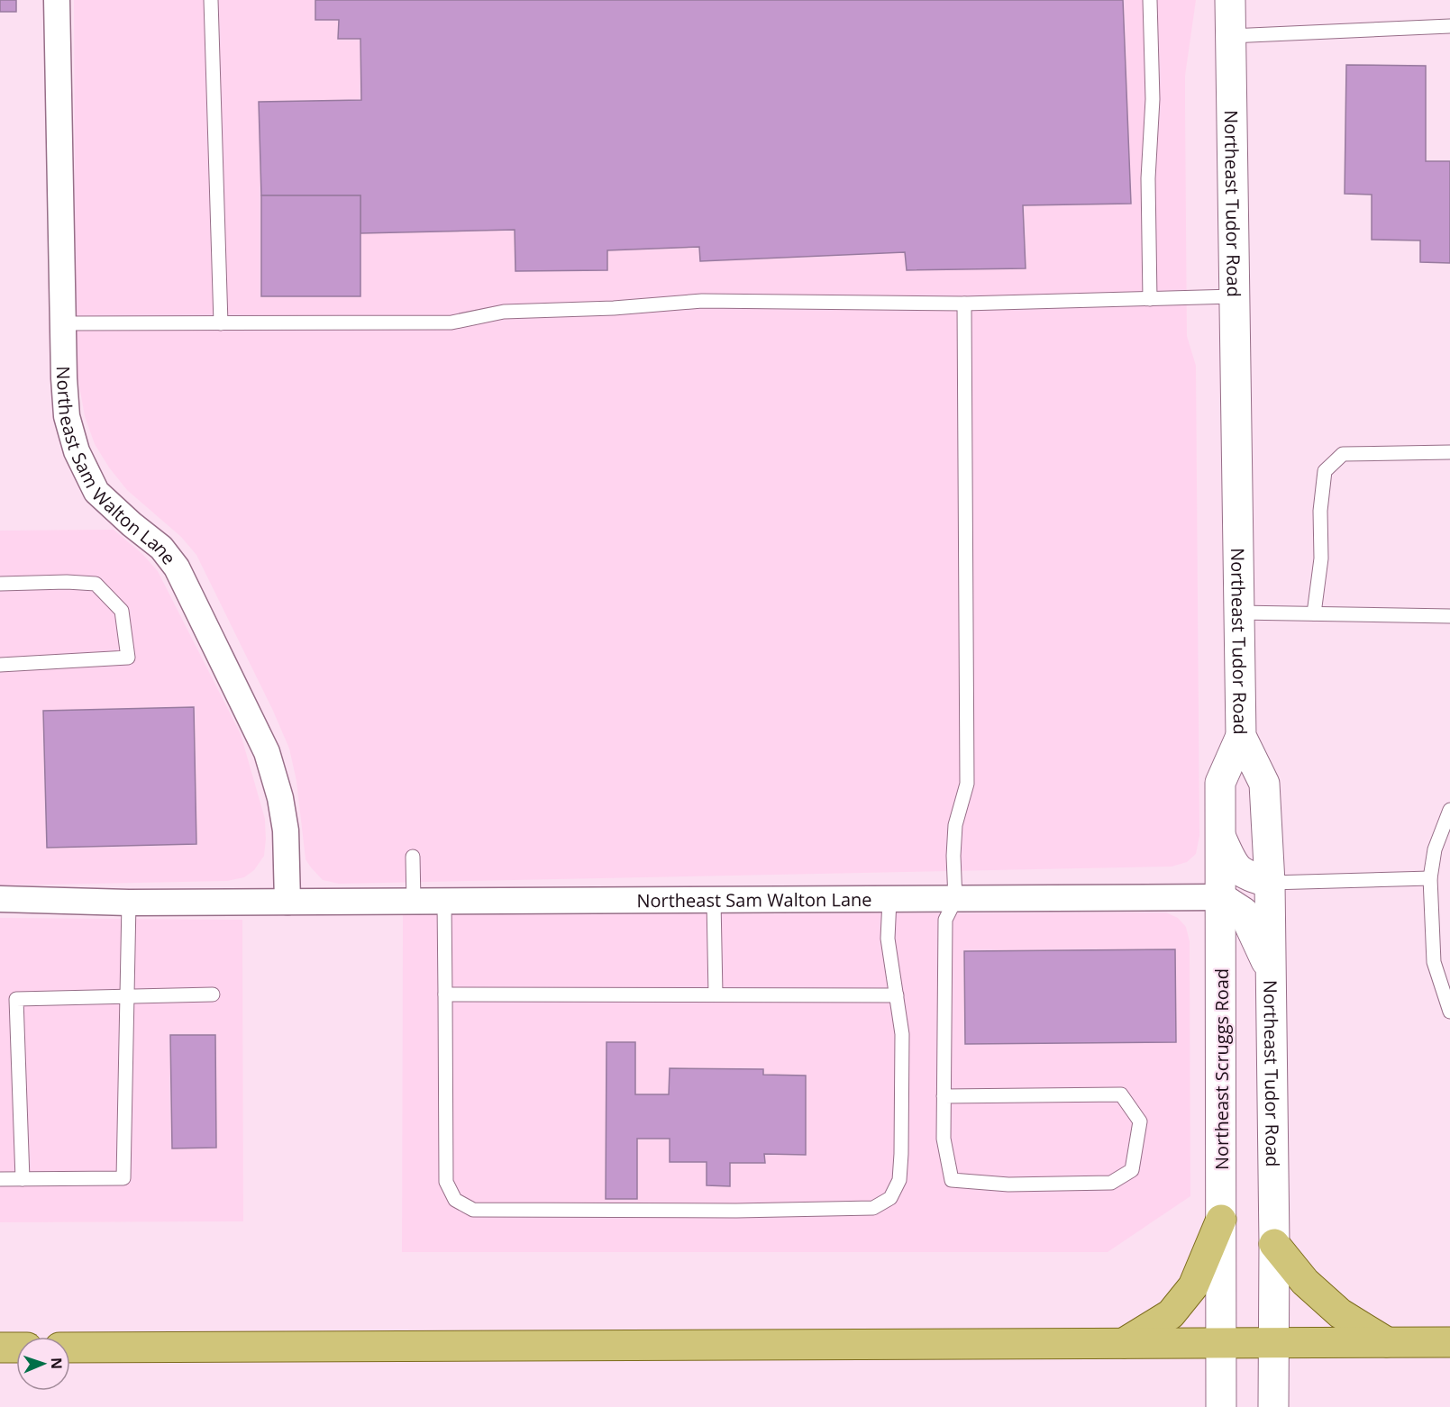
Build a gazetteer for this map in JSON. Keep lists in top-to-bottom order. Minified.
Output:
{"streets":{"street":["Northeast Tudor Road","Northeast Sam Walton Lane","Northeast Scruggs Road"]},"crossings":[["Northeast Tudor Road","Northeast Scruggs Road"],["Northeast Sam Walton Lane","Northeast Scruggs Road"]],"north":"right"}
